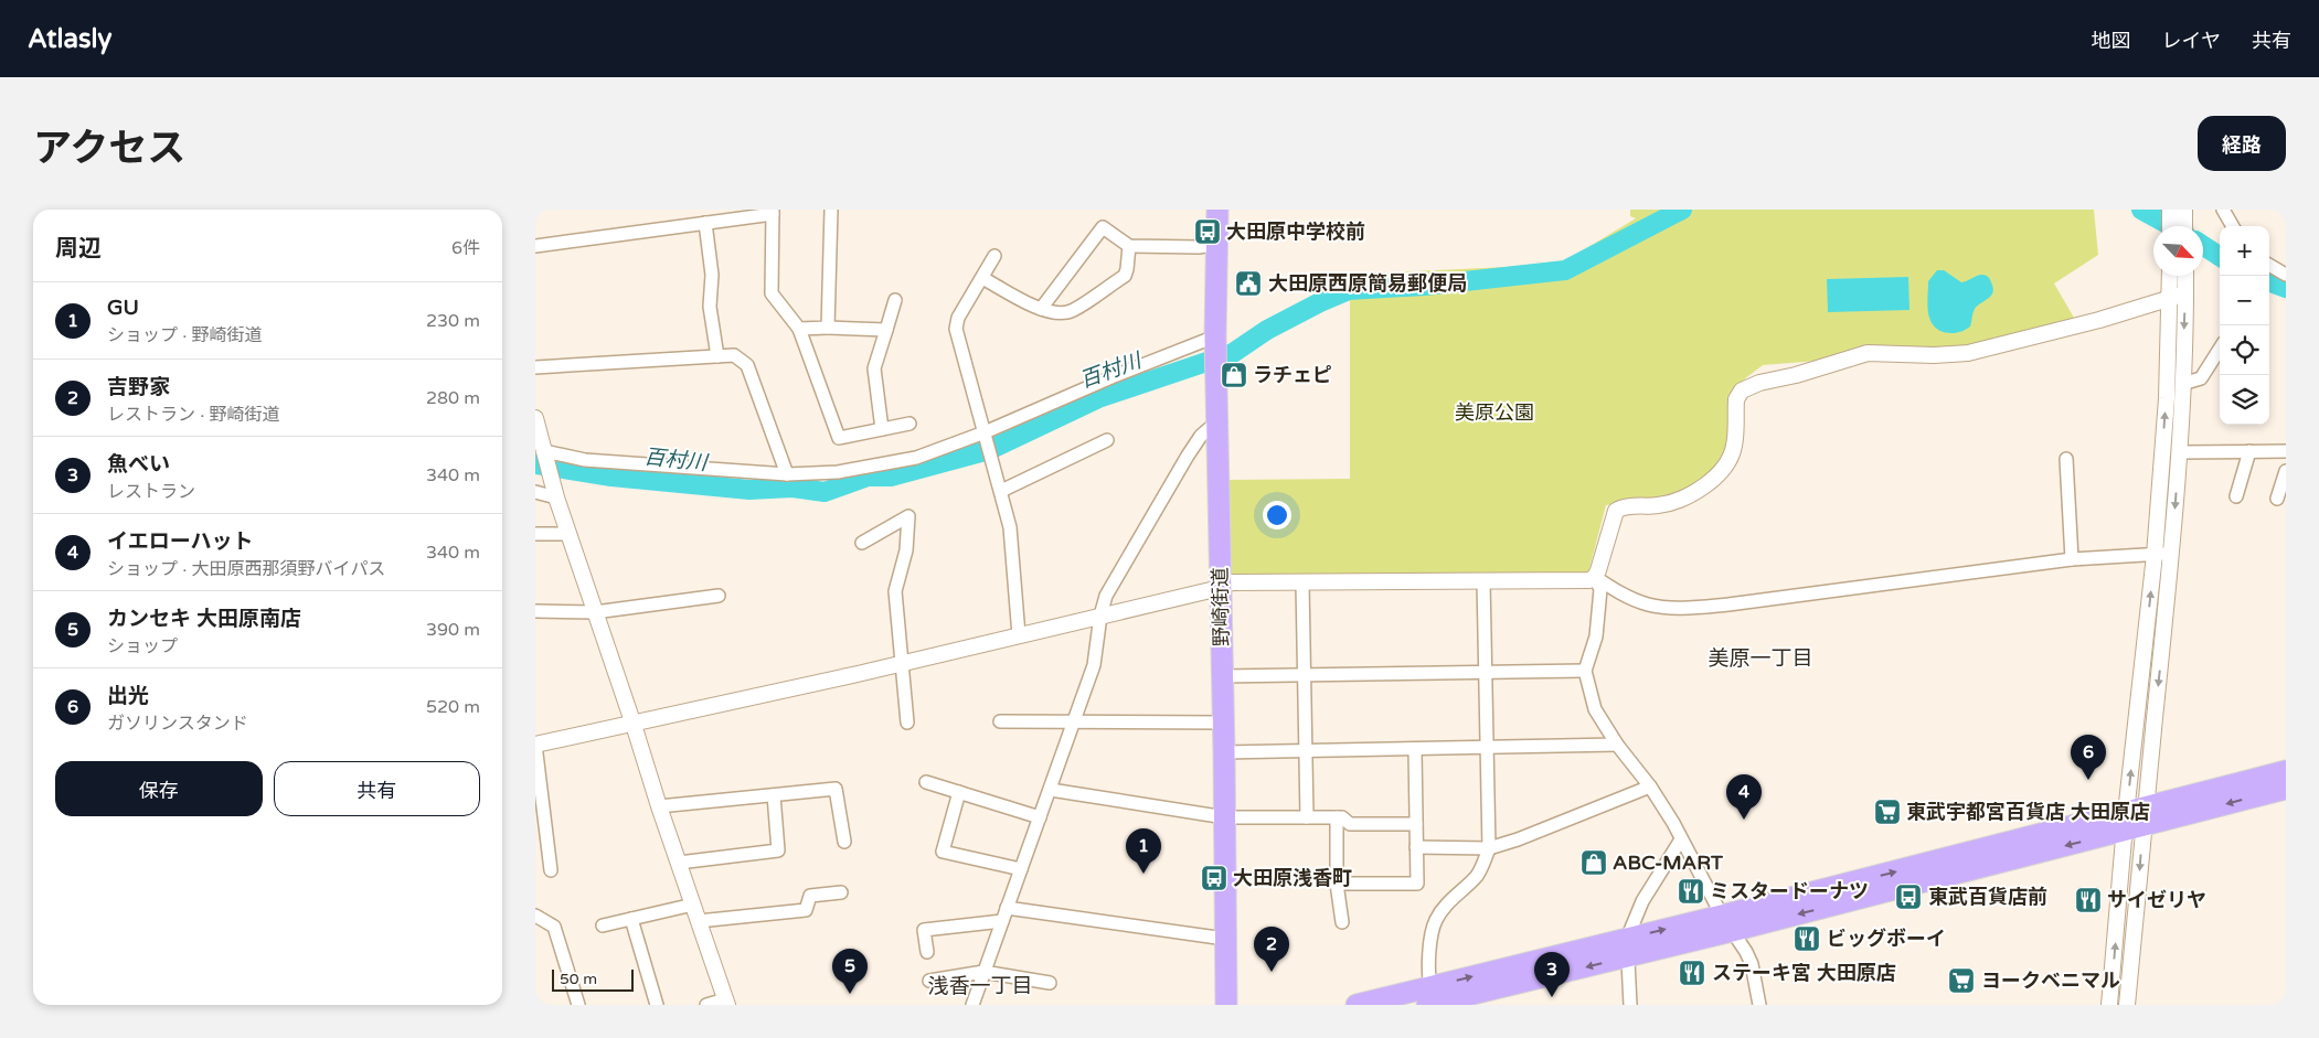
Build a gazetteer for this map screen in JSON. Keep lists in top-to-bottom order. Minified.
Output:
{"streets":{"highway":["野崎街道"]},"districts":["美原一丁目","浅香一丁目"],"water":["百村川"],"parks":["美原公園"],"places":{"bus stop":["大田原中学校前","大田原浅香町","東武百貨店前"],"public building":["大田原西原簡易郵便局"],"shop":["ラチェピ","ABC-MART"],"supermarket":["東武宇都宮百貨店 大田原店","ヨークベニマル"],"restaurant":["ミスタードーナツ","サイゼリヤ","ビッグボーイ","ステーキ宮 大田原店"]},"scale_bar":"50 m","north":"bottom right","page":{"header":"Atlasly","nav":["地図","レイヤ","共有"],"title":"アクセス","buttons":["経路",["保存","共有"]],"heading":["周辺","6件"],"map_buttons":["+","−"],"list":[{"mark":"1","name":"GU","note":"ショップ · 野崎街道","value":"230 m"},{"mark":"2","name":"吉野家","note":"レストラン · 野崎街道","value":"280 m"},{"mark":"3","name":"魚べい","note":"レストラン","value":"340 m"},{"mark":"4","name":"イエローハット","note":"ショップ · 大田原西那須野バイパス","value":"340 m"},{"mark":"5","name":"カンセキ 大田原南店","note":"ショップ","value":"390 m"},{"mark":"6","name":"出光","note":"ガソリンスタンド","value":"520 m"}],"pins":["6","4","1","2","5","3"],"scale":"50 m"}}
